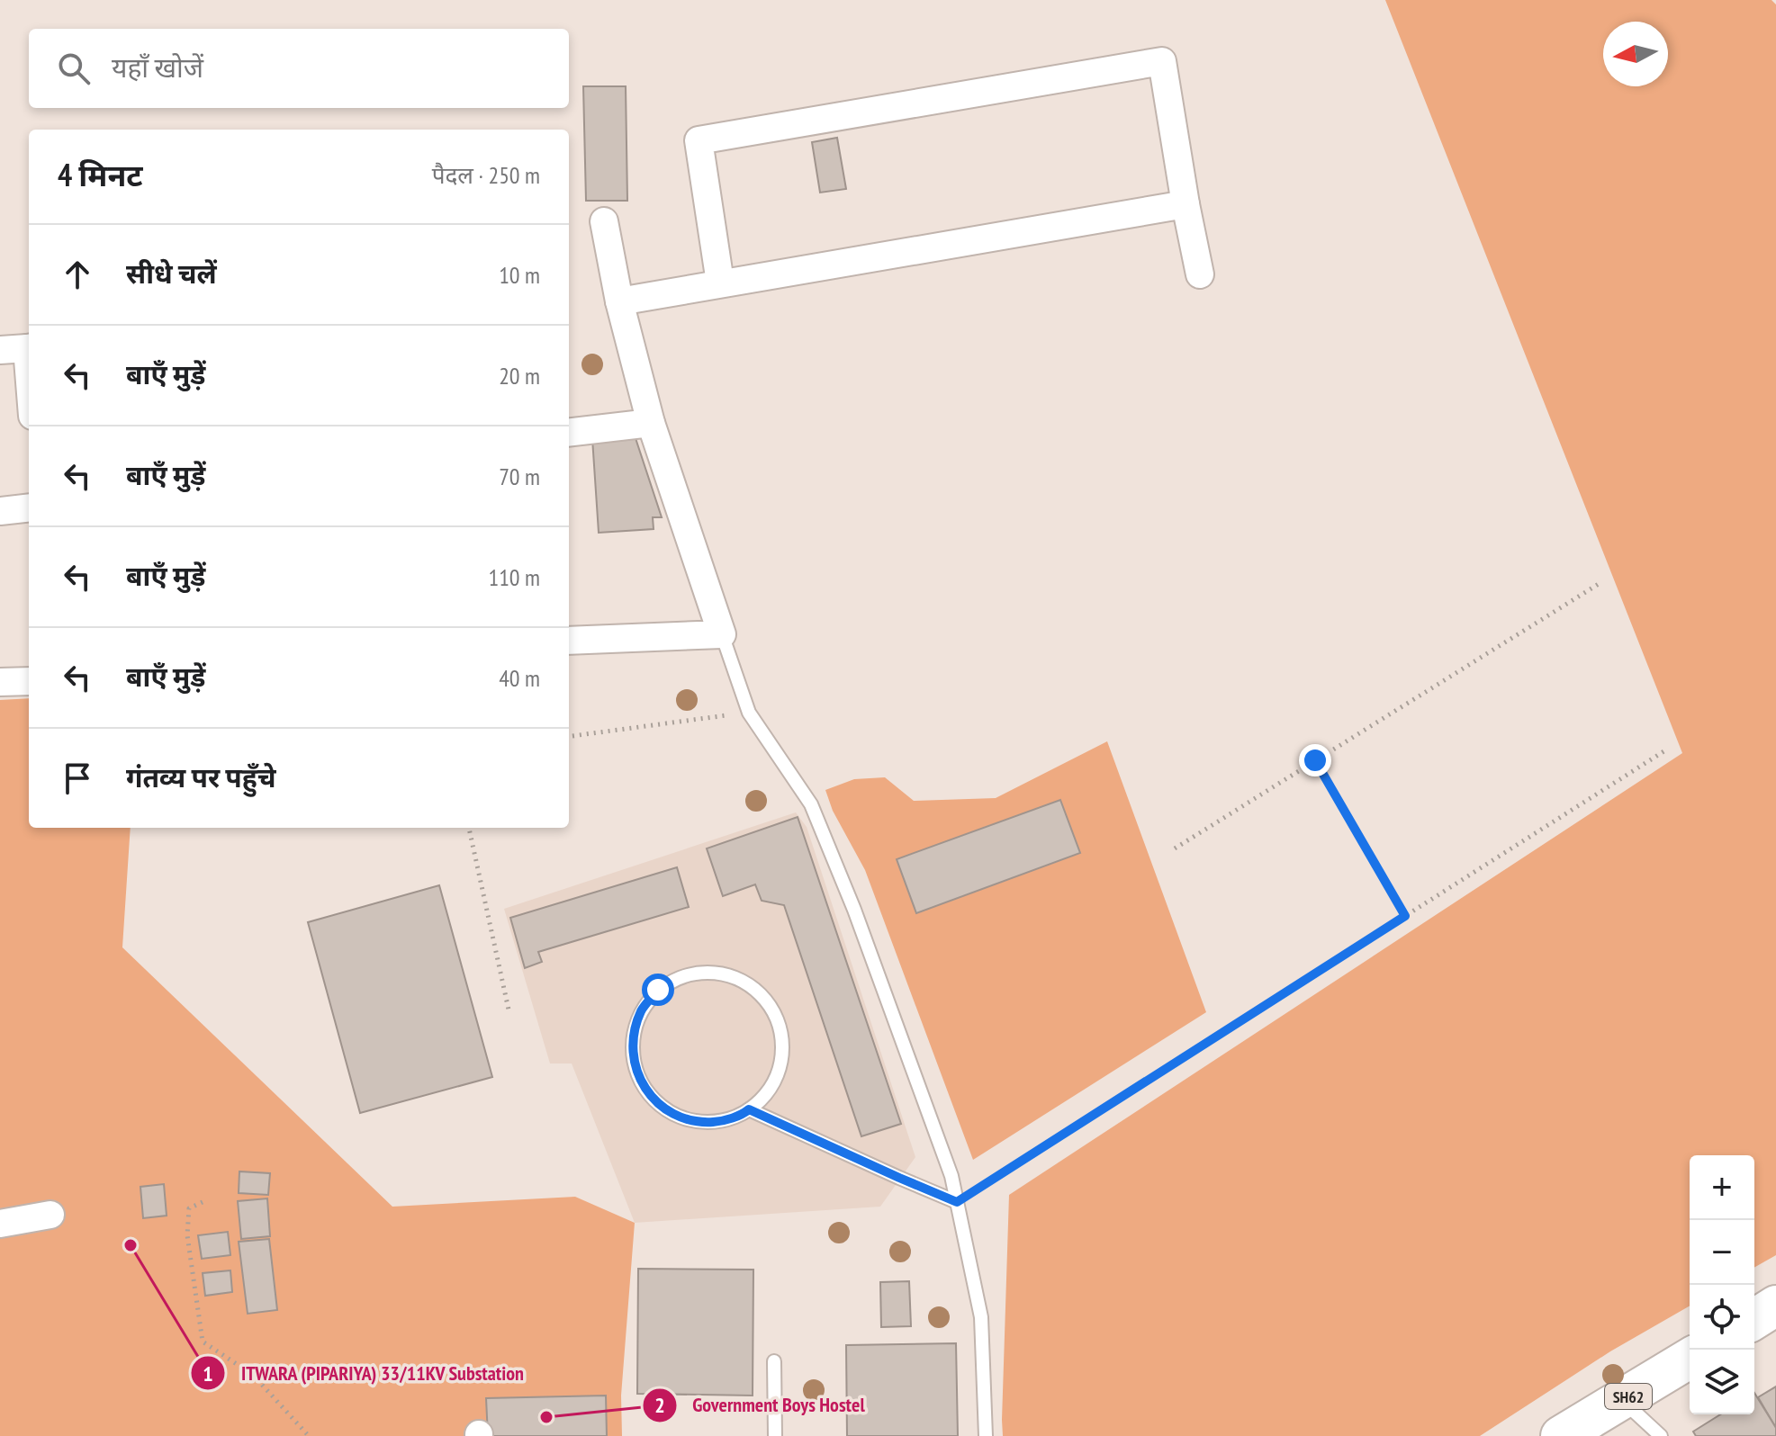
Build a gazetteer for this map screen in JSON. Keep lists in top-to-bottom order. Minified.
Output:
{"streets":{"main road":["SH62"]},"places":["ITWARA (PIPARIYA) 33/11KV Substation","Government Boys Hostel"],"north":"left","page":{"search":"यहाँ खोजें","heading":["4 मिनट","पैदल · 250 m"],"list":[["सीधे चलें","10 m"],["बाएँ मुड़ें","20 m"],["बाएँ मुड़ें","70 m"],["बाएँ मुड़ें","110 m"],["बाएँ मुड़ें","40 m"],"गंतव्य पर पहुँचे"],"map_buttons":["+","−"]}}
